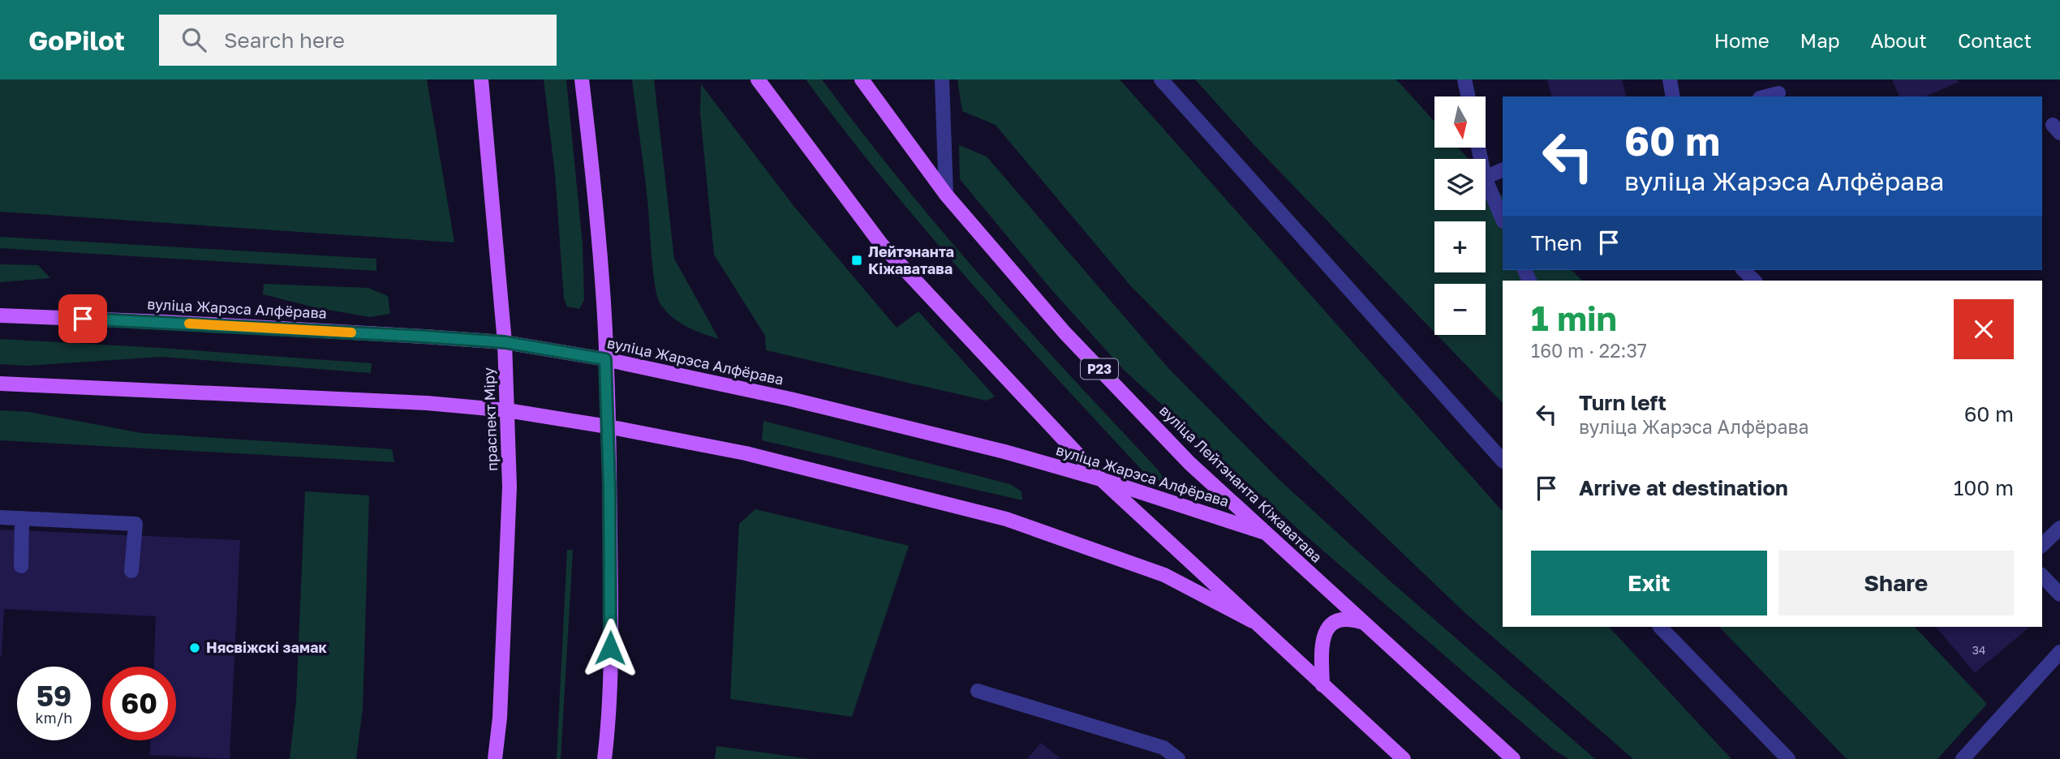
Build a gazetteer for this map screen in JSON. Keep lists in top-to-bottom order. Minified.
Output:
{"streets":{"main road":["вуліца Жарэса Алфёрава","Р23","праспект Міру","вуліца Лейтэнанта Кіжаватава"]},"crossings":[["вуліца Жарэса Алфёрава","праспект Міру"],["вуліца Жарэса Алфёрава","вуліца Лейтэнанта Кіжаватава"]],"places":{"transit":["Лейтэнанта Кіжаватава"],"other":["Нясвіжскі замак"]},"house_numbers":["34"],"north":"bottom","page":{"header":"GoPilot","search":"Search here","nav":["Home","Map","About","Contact"],"map_buttons":["+","−"],"turn":["60 m","вуліца Жарэса Алфёрава"],"then":"Then","heading":["1 min","160 m · 22:37"],"list":[{"name":"Turn left","note":"вуліца Жарэса Алфёрава","value":"60 m"},{"name":"Arrive at destination","value":"100 m"}],"buttons":["Exit","Share"],"speed":"59 km/h","limit":"60"}}
